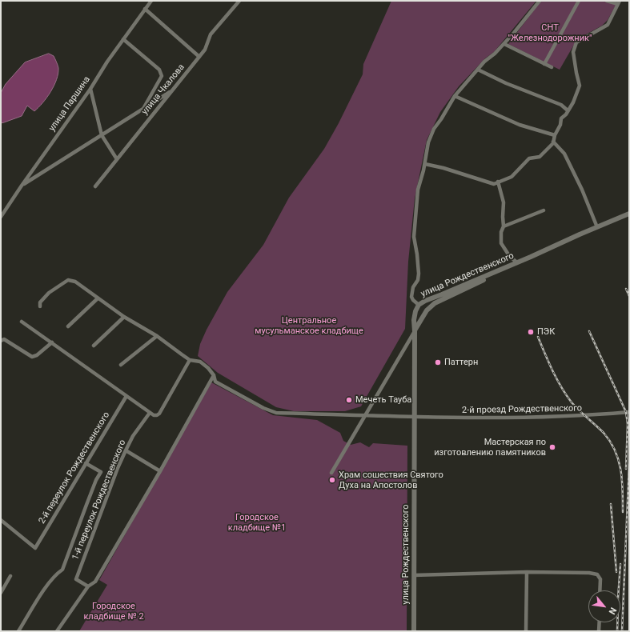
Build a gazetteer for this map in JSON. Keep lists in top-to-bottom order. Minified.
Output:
{"streets":{"main road":["улица Рождественского"],"street":["улица Чкалова","улица Паршина","2-й проезд Рождественского","2-й переулок Рождественского","1-й переулок Рождественского"]},"crossings":[["улица Рождественского","2-й проезд Рождественского"]],"parks":["СНТ \"Железнодорожник\"","Центральное мусульманское кладбище","Городское кладбище №1","Городское кладбище № 2"],"places":["ПЭК","Паттерн","Мечеть Тауба","Мастерская по изготовлению памятников","Храм сошествия Святого Духа на Апостолов"],"north":"bottom right"}
